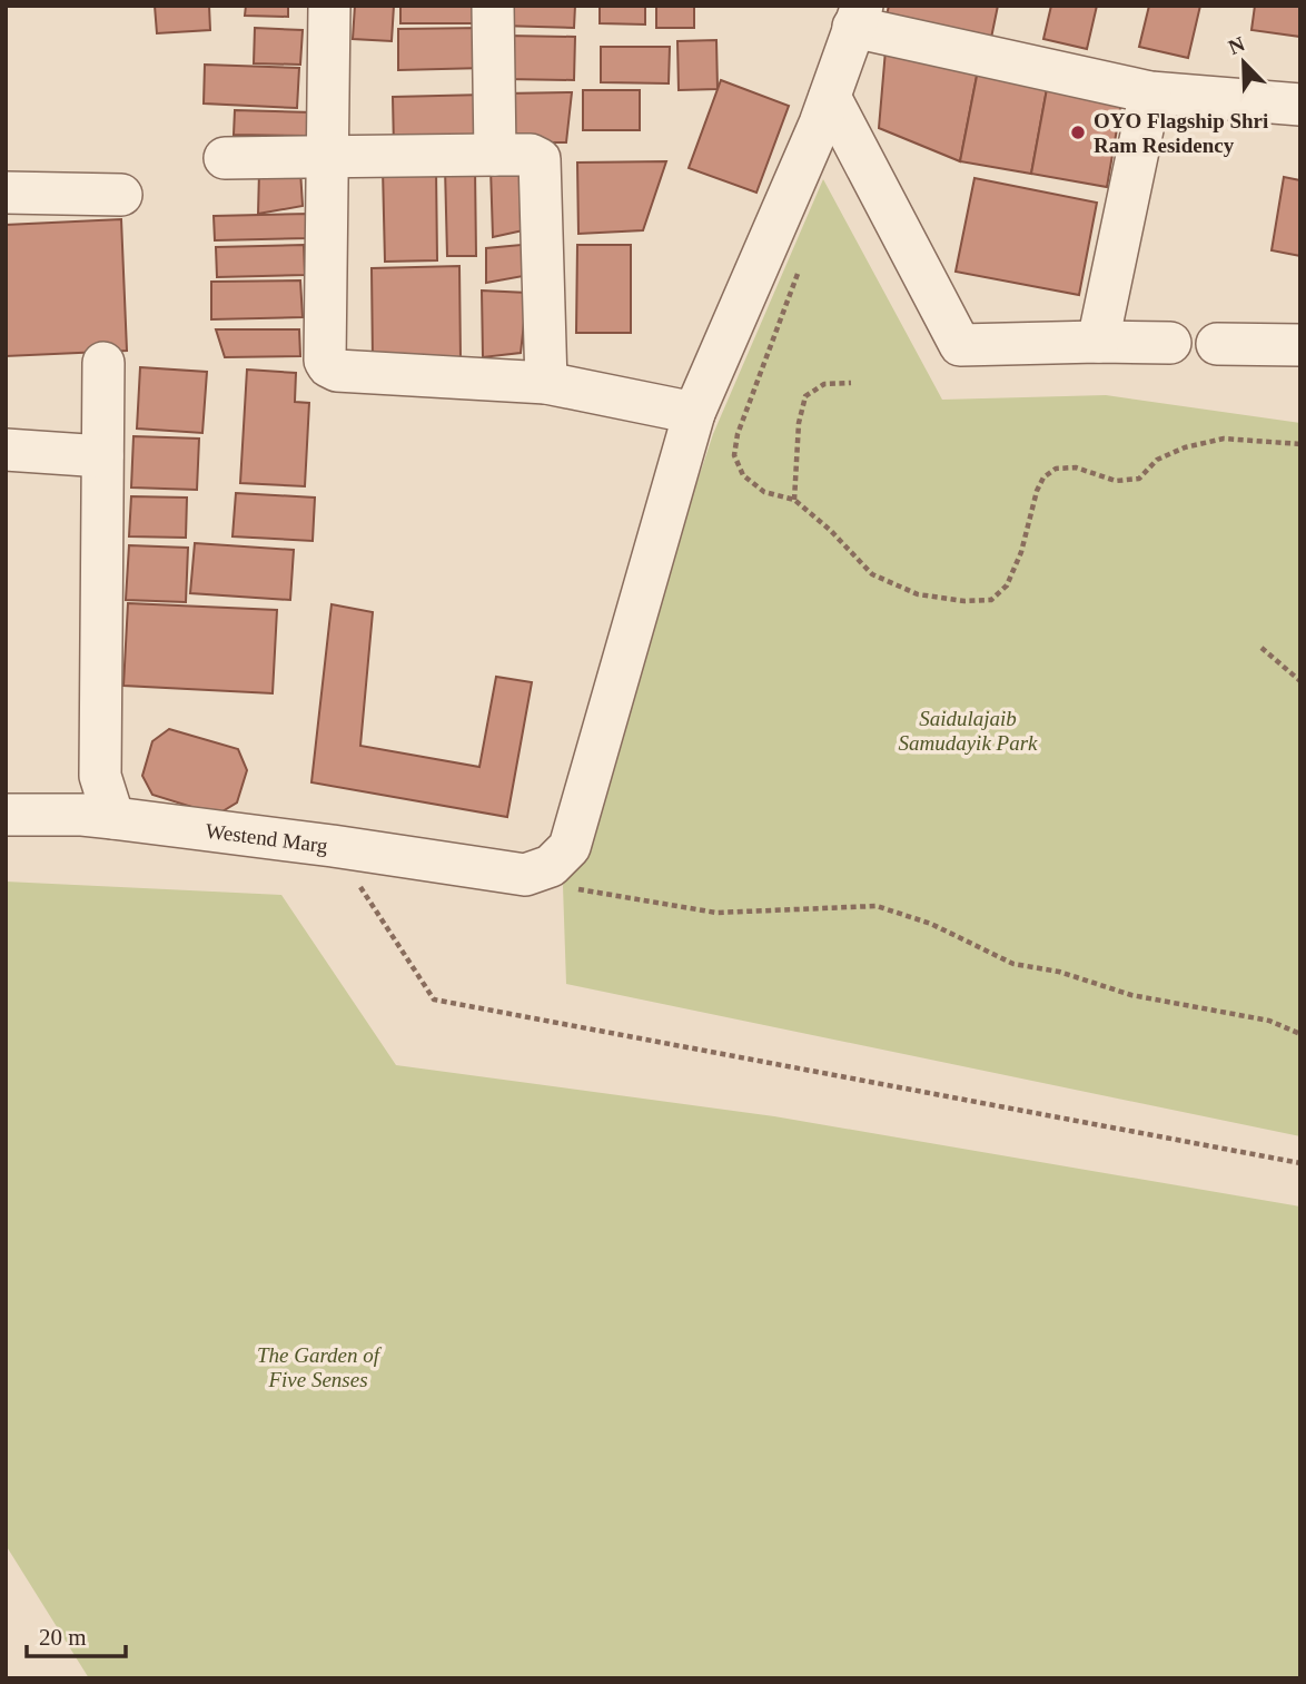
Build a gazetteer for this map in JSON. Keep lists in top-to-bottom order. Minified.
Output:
{"streets":{"street":["Westend Marg"]},"parks":["Saidulajaib Samudayik Park","The Garden of Five Senses"],"places":["OYO Flagship Shri Ram Residency"],"scale_bar":"20 m","north":"top left"}
